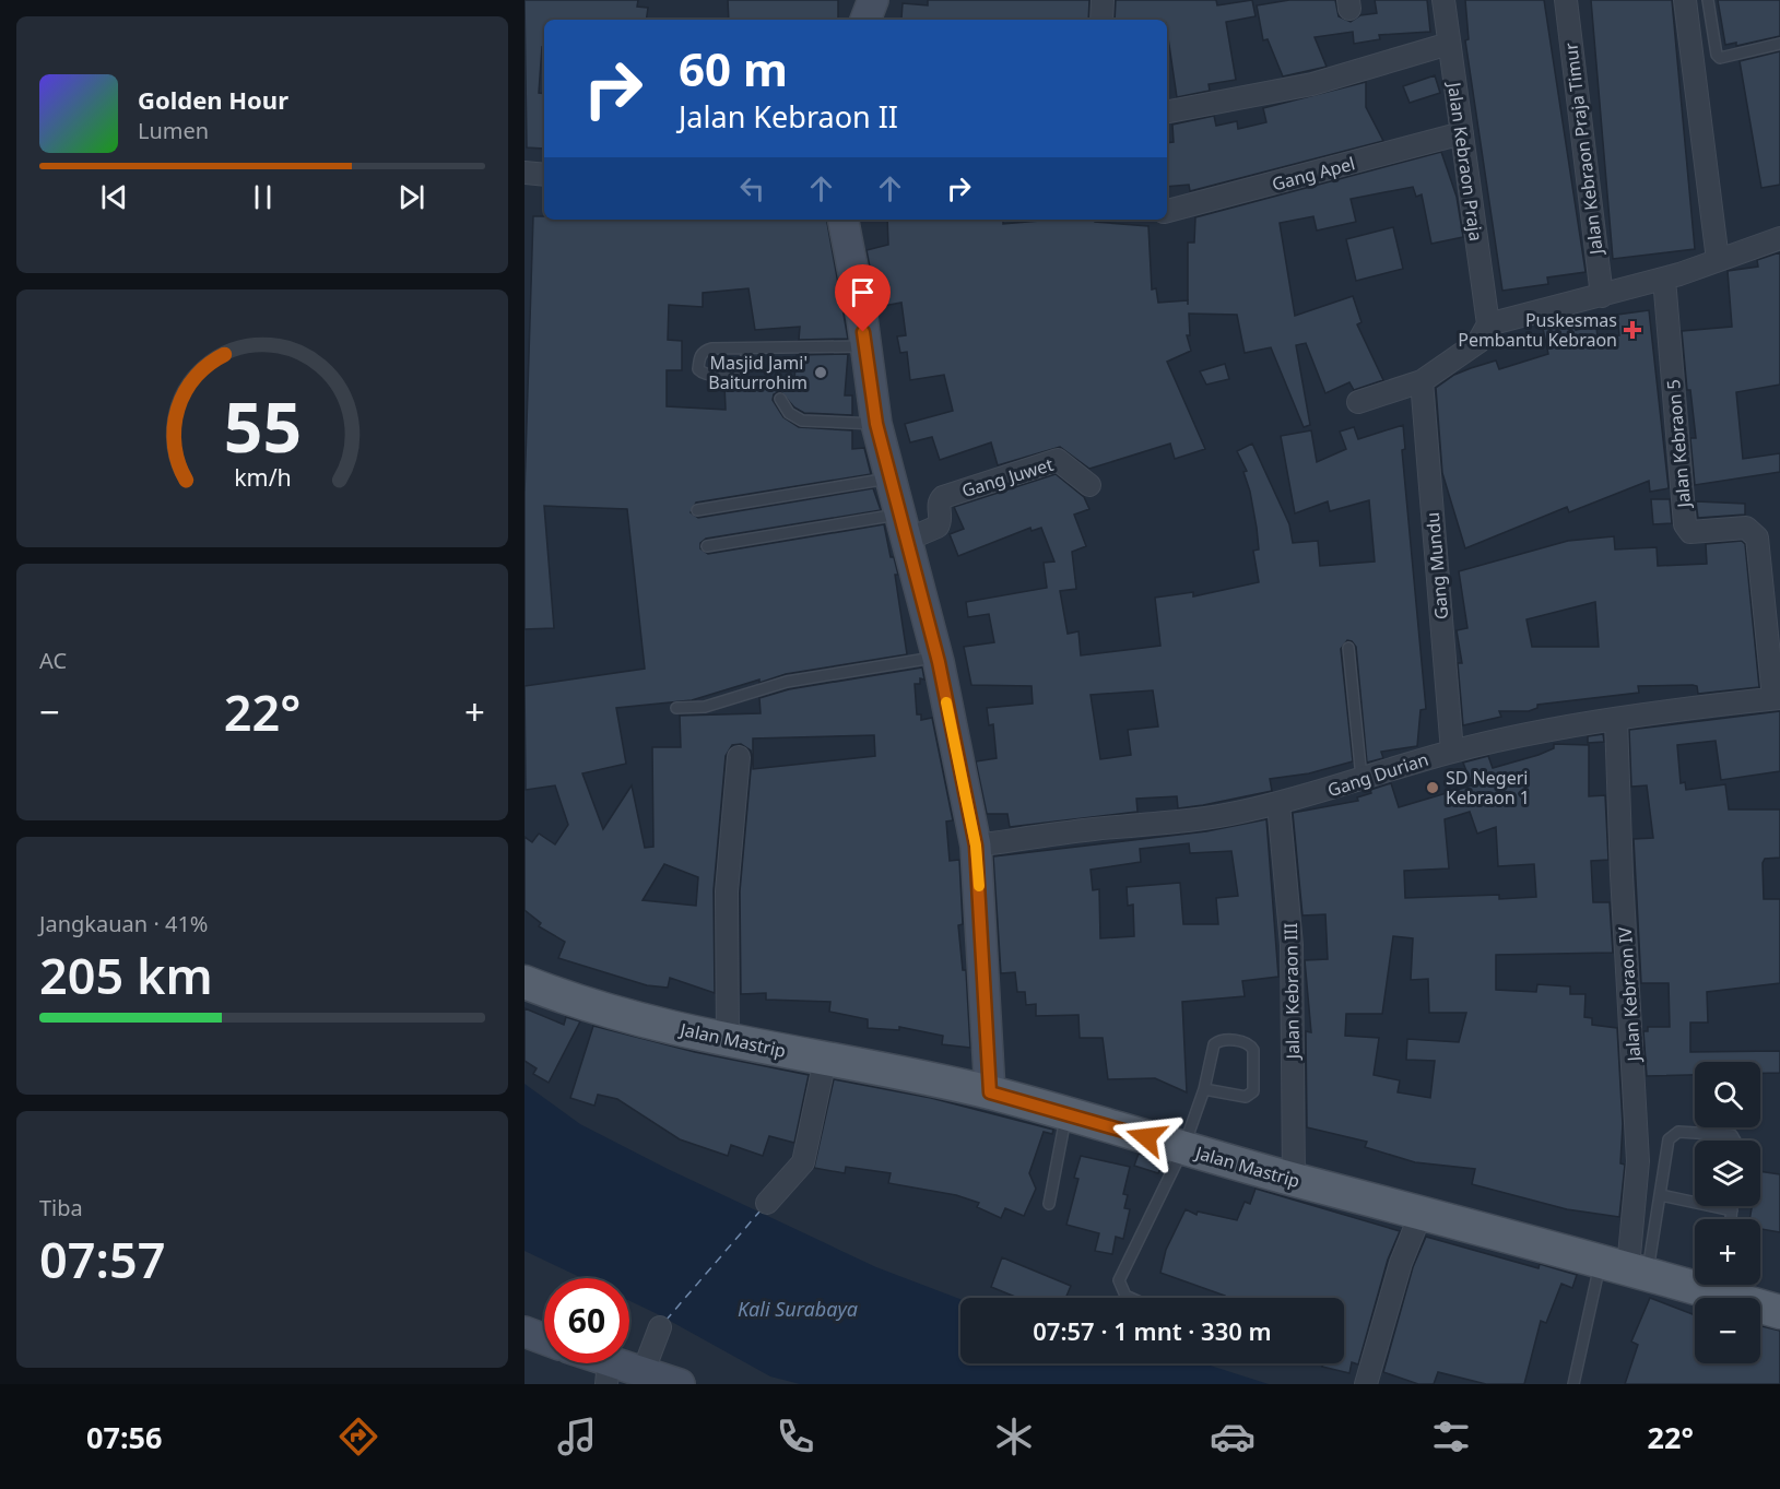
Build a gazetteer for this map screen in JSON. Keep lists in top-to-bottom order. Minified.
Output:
{"streets":{"main road":["Jalan Mastrip"],"street":["Jalan Kebraon Praja Timur","Jalan Kebraon Praja","Gang Apel","Jalan Kebraon 5","Gang Juwet","Gang Mundu","Gang Durian","Jalan Kebraon III","Jalan Kebraon IV"]},"crossings":[["Jalan Kebraon Praja","Gang Apel"],["Jalan Kebraon 5","Gang Durian"],["Gang Mundu","Gang Durian"],["Gang Durian","Jalan Kebraon III"],["Gang Durian","Jalan Kebraon IV"],["Jalan Kebraon III","Jalan Mastrip"],["Jalan Kebraon IV","Jalan Mastrip"]],"water":["Kali Surabaya"],"places":{"health":["Puskesmas Pembantu Kebraon"],"other":["Masjid Jami' Baiturrohim","SD Negeri Kebraon 1"]},"page":{"turn":["60 m","Jalan Kebraon II"],"song":["Golden Hour","Lumen"],"tile":["AC",["Jangkauan · 41%","205 km"],["Tiba","07:57"]],"heat":["−","22°","+"],"map_buttons":["+","−"],"limit":"60","trip":"07:57 · 1 mnt · 330 m","tabs":["07:56","22°"],"gauge":["55","km/h"]}}
